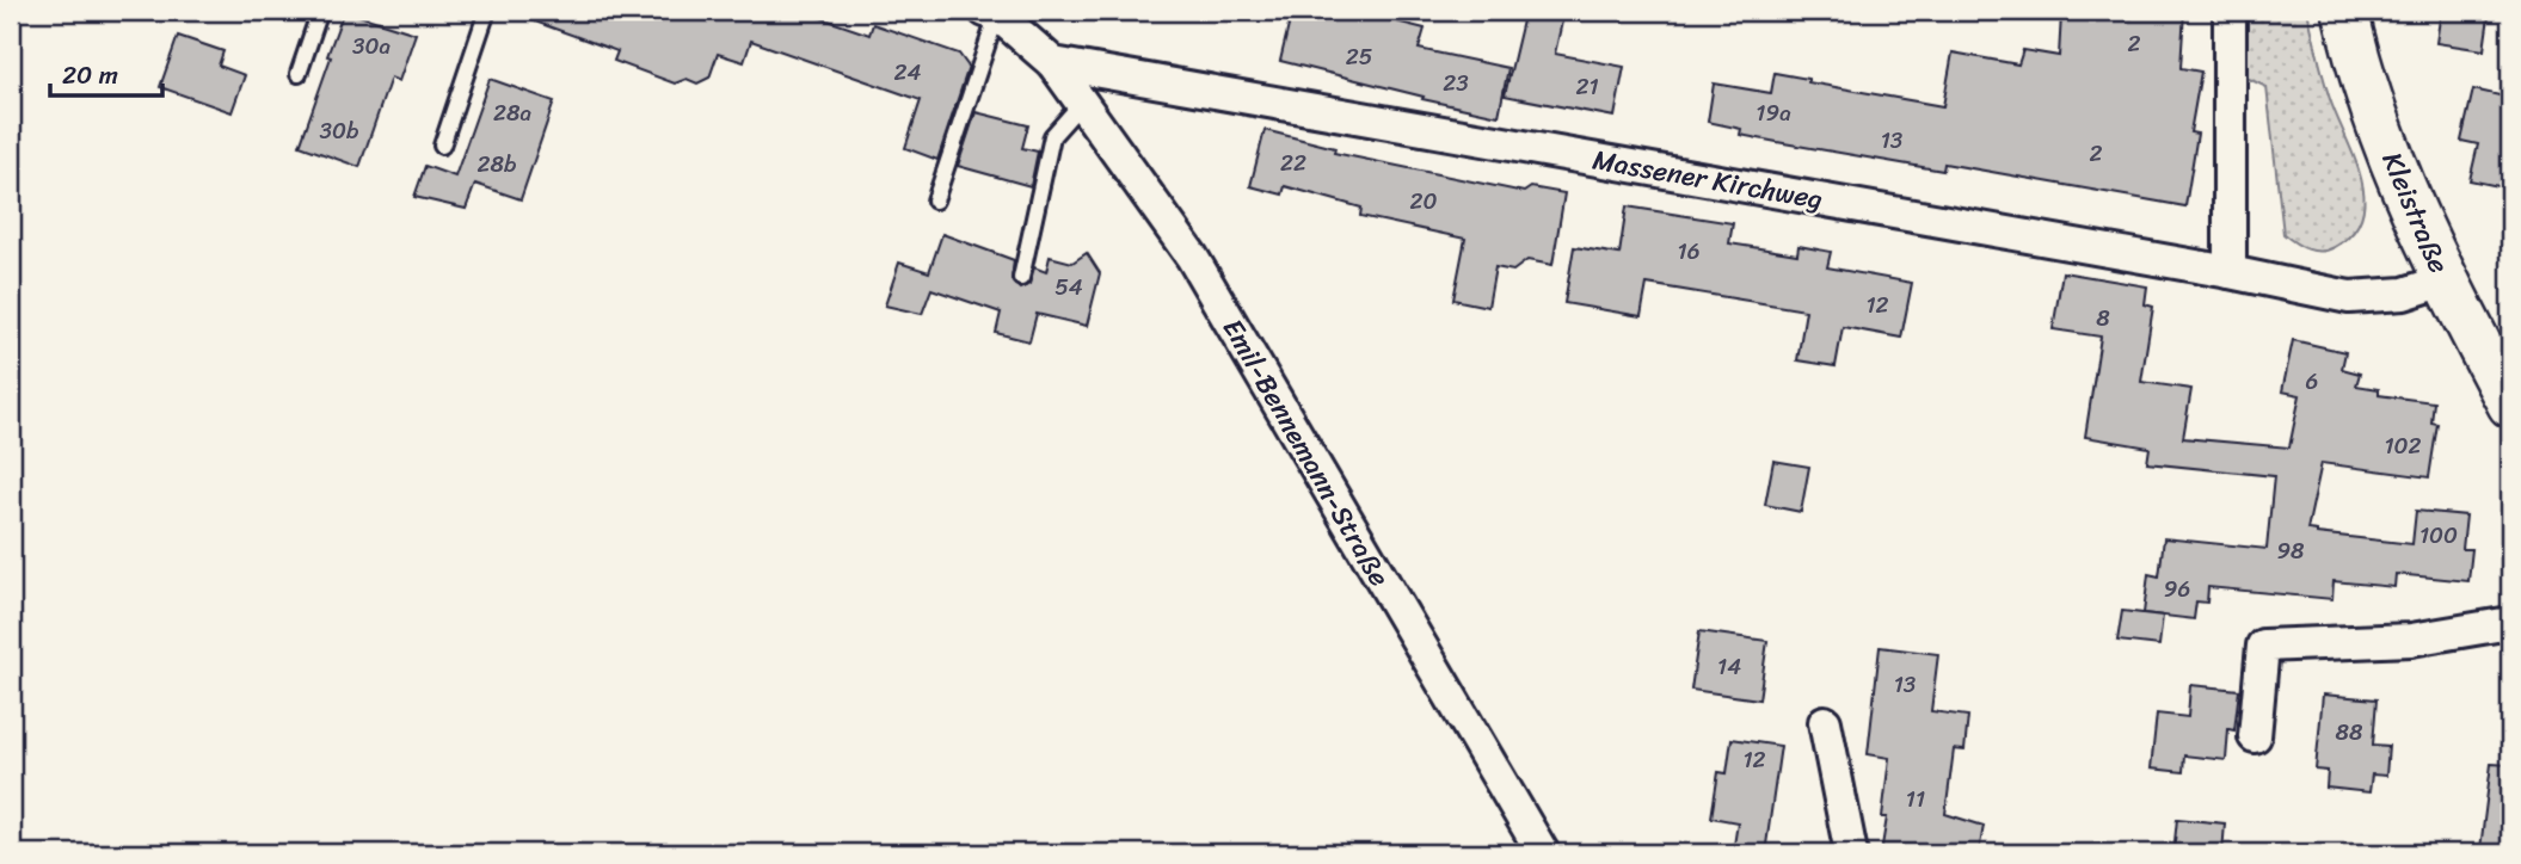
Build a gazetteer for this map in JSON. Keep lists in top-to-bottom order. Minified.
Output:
{"streets":{"main road":["Kleistraße"],"street":["Massener Kirchweg","Emil-Bennemann-Straße"]},"crossings":[["Massener Kirchweg","Kleistraße"],["Massener Kirchweg","Emil-Bennemann-Straße"]],"house_numbers":["2","30a","25","24","23","21","28a","19a","30b","13","2","22","28b","20","16","54","12","8","6","102","100","98","96","14","13","88","12","11"],"scale_bar":"20 m"}
